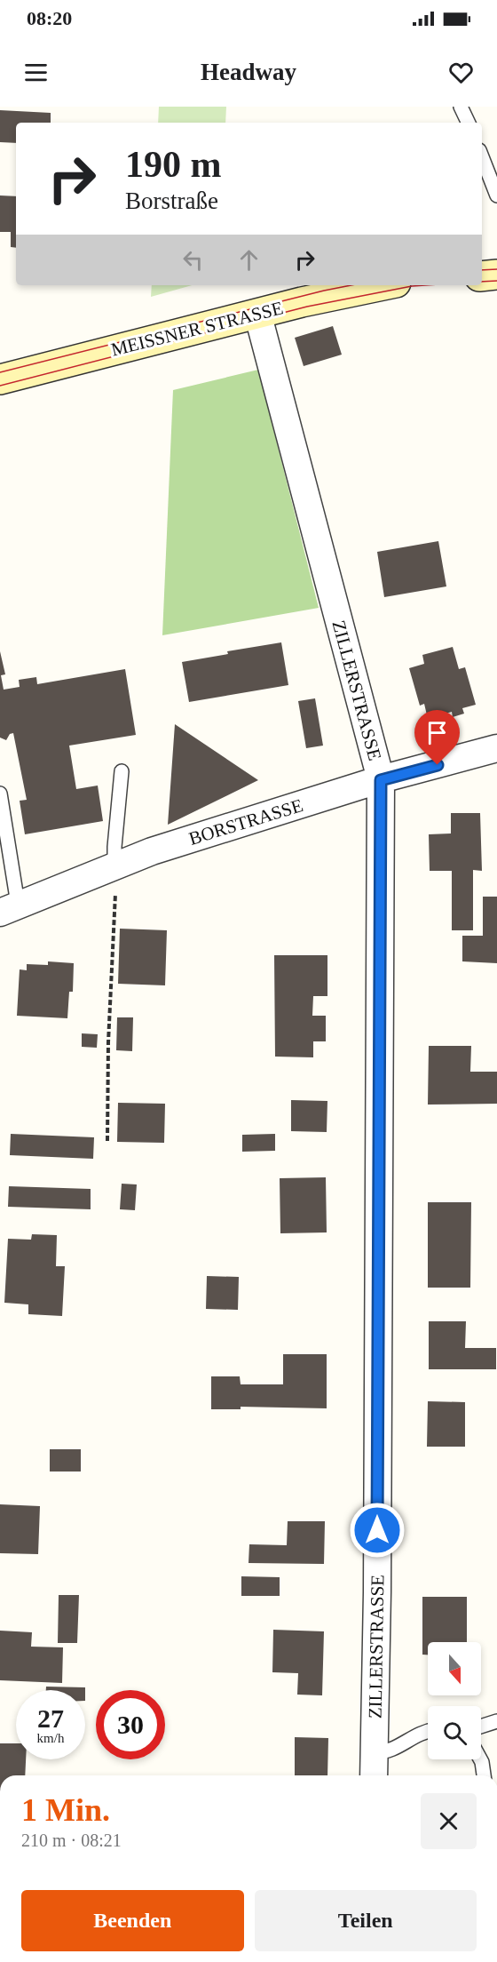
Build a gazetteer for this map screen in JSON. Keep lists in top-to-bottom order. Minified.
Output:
{"streets":{"main road":["MEISSNER STRASSE"],"street":["ZILLERSTRASSE","BORSTRASSE"]},"crossings":[["MEISSNER STRASSE","ZILLERSTRASSE"],["ZILLERSTRASSE","BORSTRASSE"]],"north":"bottom","page":{"status":"08:20","header":"Headway","turn":["190 m","Borstraße"],"speed":"27 km/h","limit":"30","heading":["1 Min.","210 m · 08:21"],"buttons":["Beenden","Teilen"]}}
